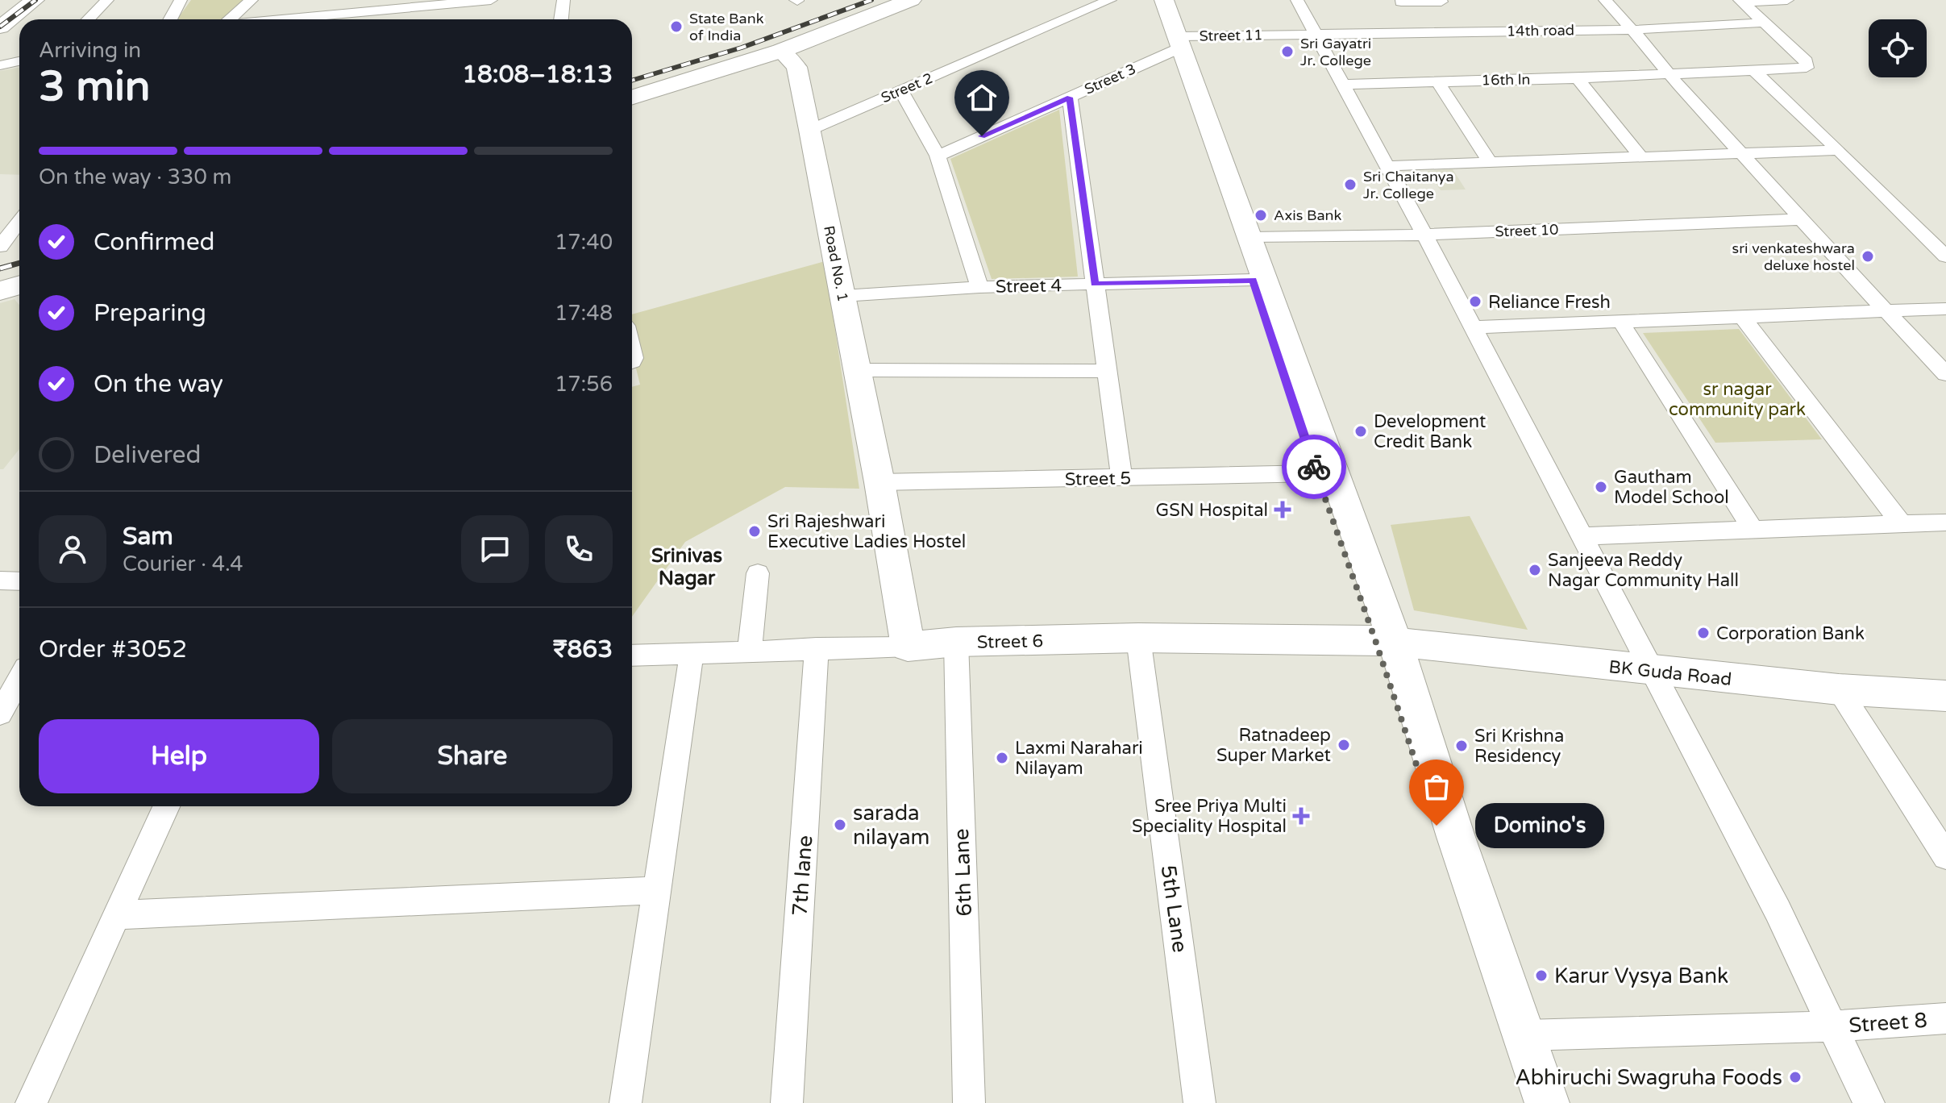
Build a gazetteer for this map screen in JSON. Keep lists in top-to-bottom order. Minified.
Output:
{"streets":{"main road":["Road No. 1","Street 6","BK Guda Road"],"street":["14th road","Street 11","Street 3","16th ln","Street 2","Street 10","Street 4","Street 5","6th Lane","7th lane","5th Lane","Street 8"]},"crossings":[["14th road","Street 11"],["14th road","16th ln"],["Street 11","Street 3"],["Street 2","Road No. 1"],["Road No. 1","Street 4"],["Road No. 1","Street 5"],["Road No. 1","Street 6"],["Street 6","BK Guda Road"],["Street 6","6th Lane"],["Street 6","7th lane"],["Street 6","5th Lane"]],"districts":["Srinivas Nagar"],"parks":["sr nagar community park"],"places":{"other":["State Bank of India","Sri Gayatri Jr. College","Sri Chaitanya Jr. College","Axis Bank","sri venkateshwara deluxe hostel","Reliance Fresh","Development Credit Bank","Gautham Model School","Sri Rajeshwari Executive Ladies Hostel","Sanjeeva Reddy Nagar Community Hall","Corporation Bank","Ratnadeep Super Market","Sri Krishna Residency","Laxmi Narahari Nilayam","sarada nilayam","Domino's","Karur Vysya Bank","Abhiruchi Swagruha Foods"],"health":["GSN Hospital","Sree Priya Multi Speciality Hospital"]},"page":{"heading":["3 min","Arriving in","18:08–18:13"],"panel":["Sam","Courier · 4.4","Order #3052","₹863"],"bar":"On the way · 330 m","list":[["Confirmed","17:40"],["Preparing","17:48"],["On the way","17:56"],"Delivered"],"buttons":["Help","Share"],"bubble":"Domino's"}}
